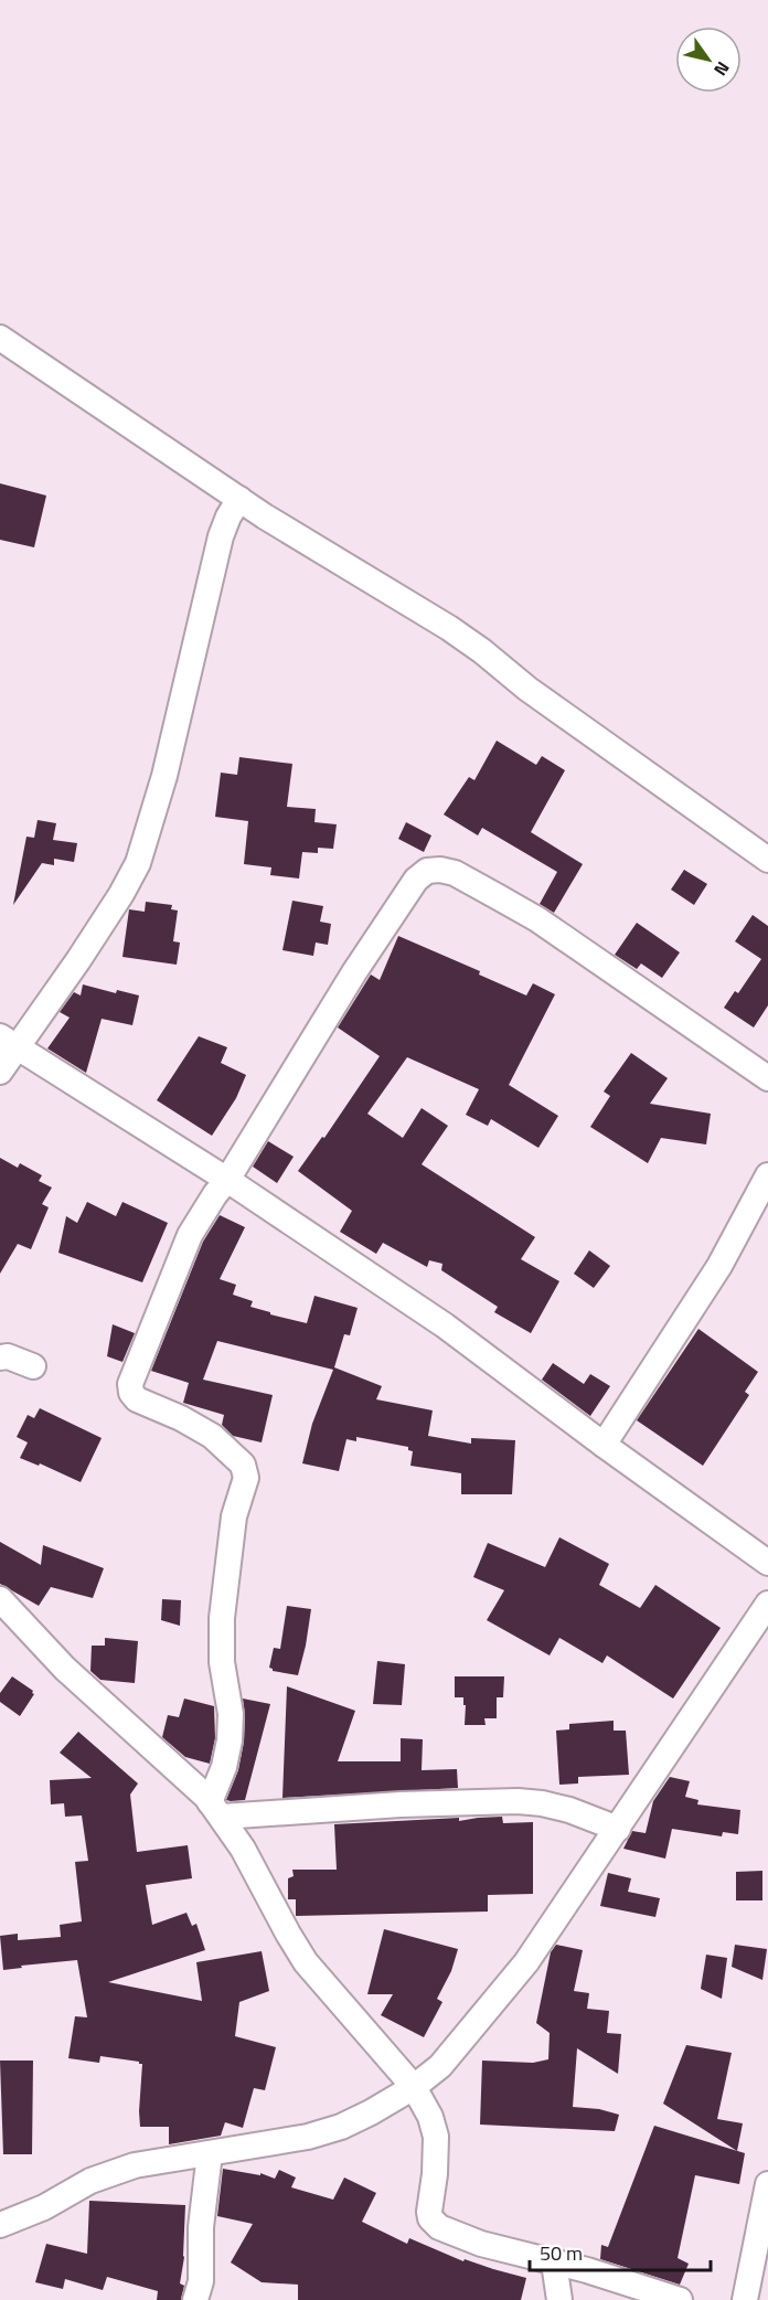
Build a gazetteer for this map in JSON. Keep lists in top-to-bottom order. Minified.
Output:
{"scale_bar":"50 m","north":"bottom right"}
